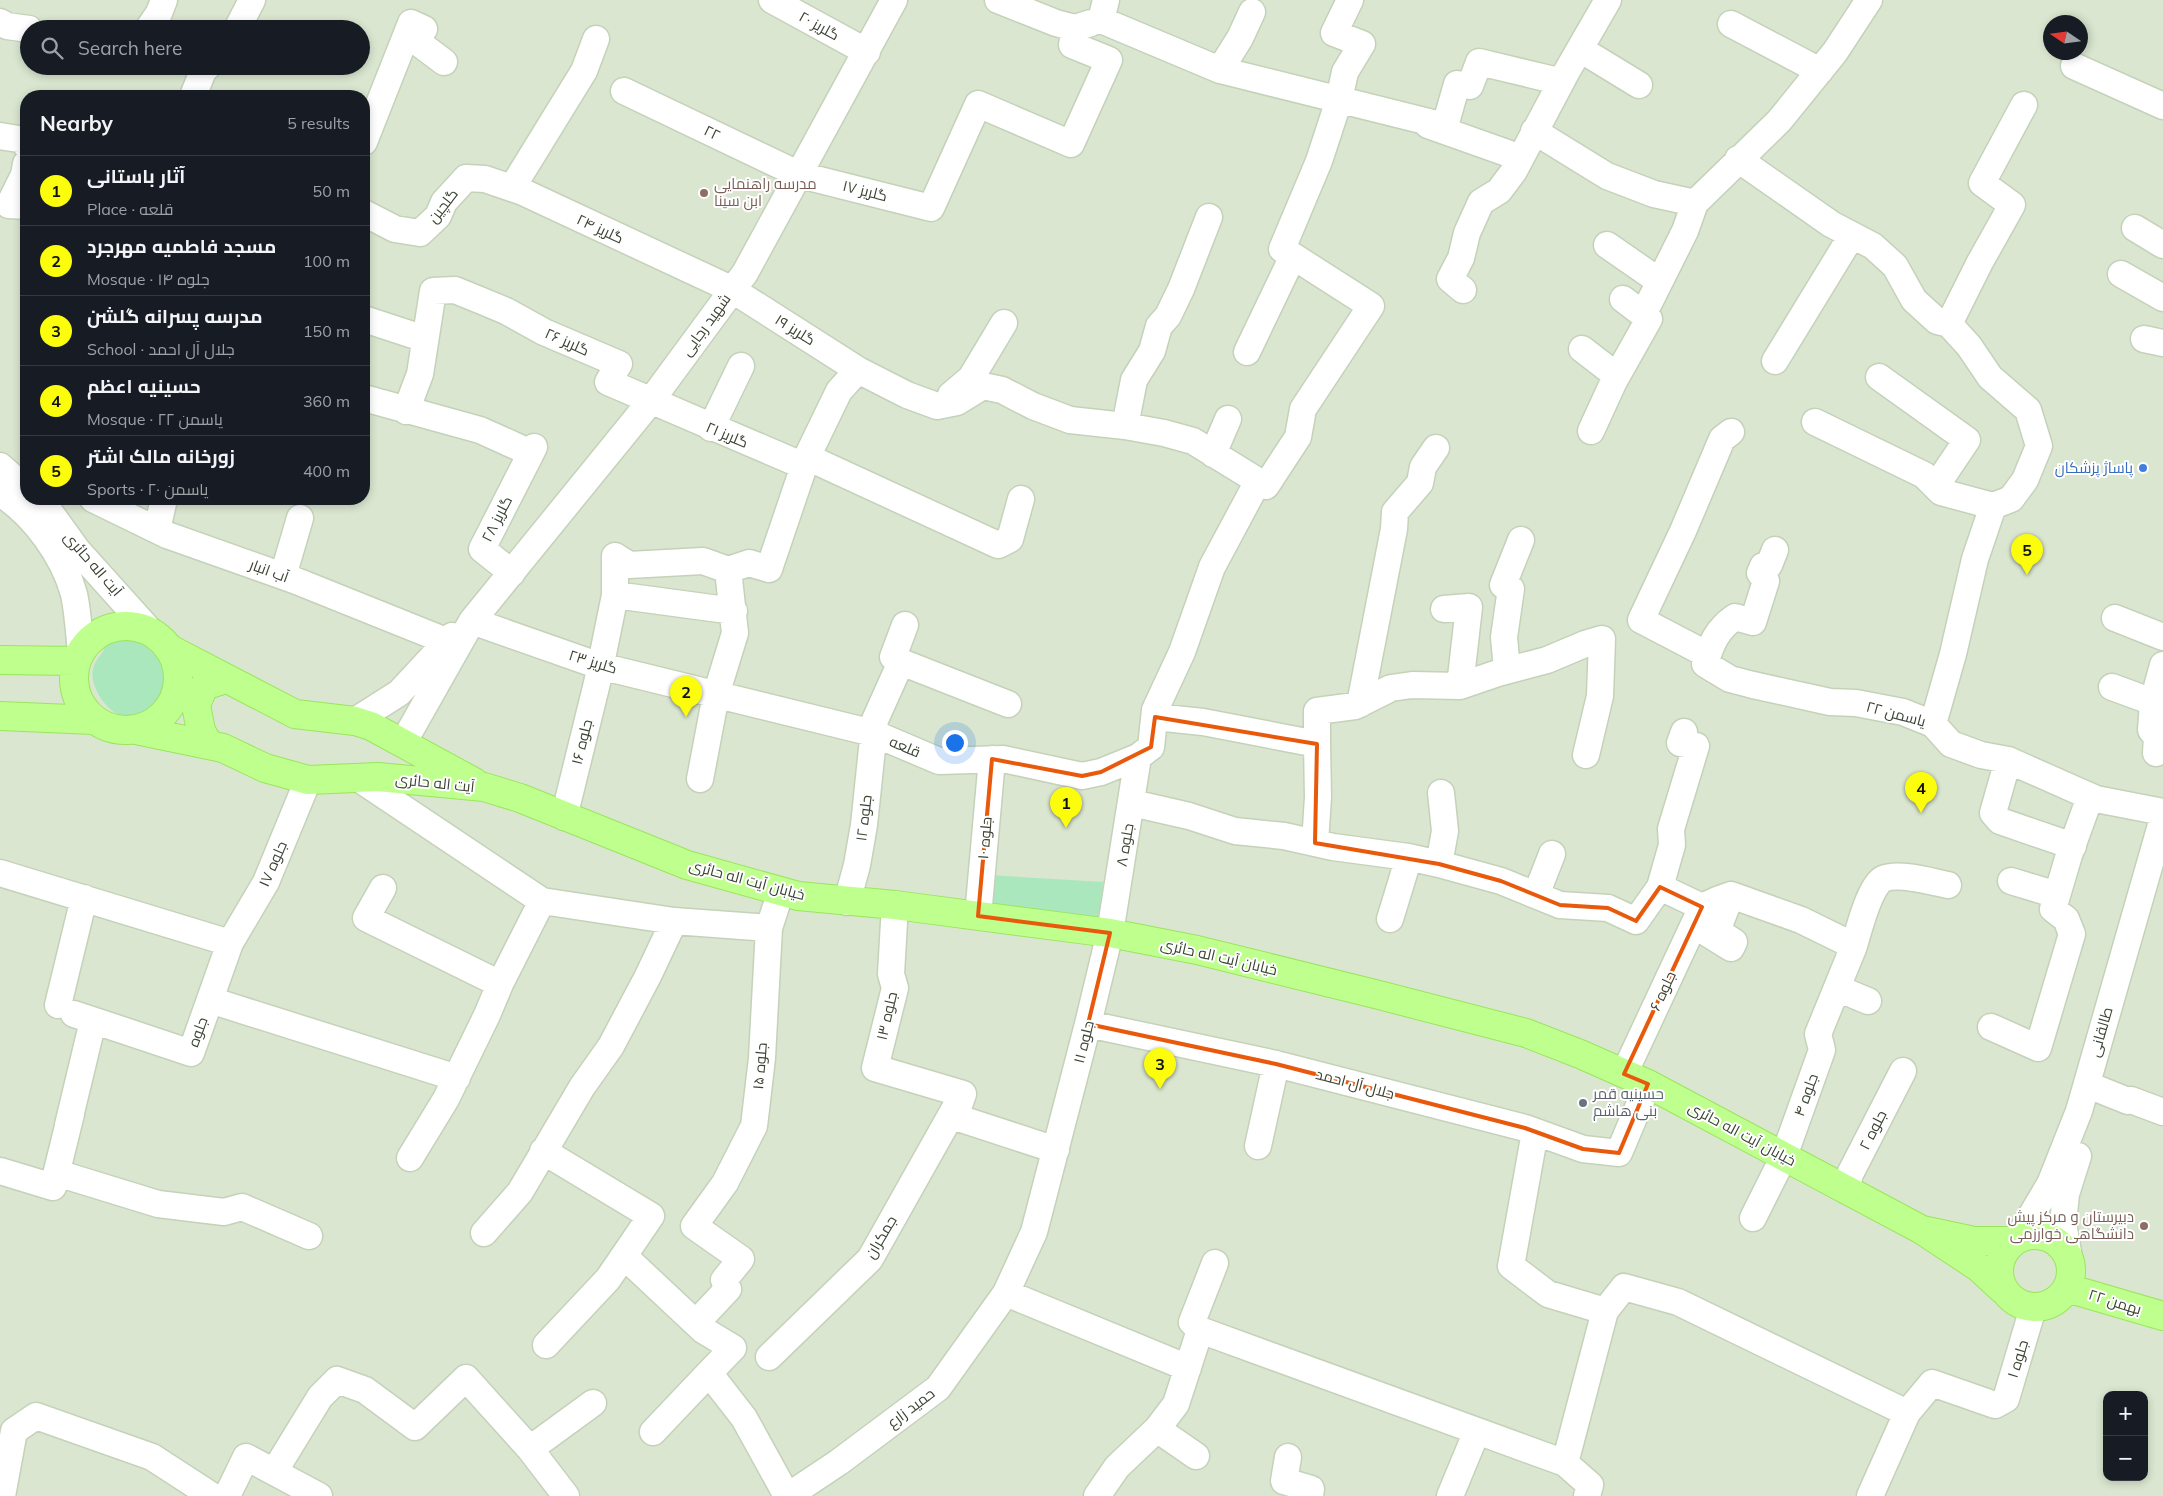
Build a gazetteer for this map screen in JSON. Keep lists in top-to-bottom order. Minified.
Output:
{"streets":{"main road":["آیت اله حائری","خیابان آیت اله حائری","۲۲ بهمن"],"street":["گلریز ۲۰","۲۲","گلریز ۱۷","گلچین","گلریز ۲۴","شهید رجایی","گلریز ۱۹","گلریز ۲۶","گلریز ۲۱","گلریز ۲۸","آب انبار","گلریز ۲۳","یاسمن ۲۲","جلوه ۱۶","قلعه","جلوه ۱۲","جلوه ۱۰","جلوه ۸","جلوه ۱۷","جلوه ۶","جلوه ۱۳","جلوه","طالقانی","جلوه ۱۱","جلوه ۱۵","جلال آل احمد","جلوه ۴","جلوه ۲","جمکران","جلوه ۱","حمید زارع"]},"crossings":[["گلریز ۲۰","شهید رجایی"],["۲۲","گلریز ۱۷"],["۲۲","شهید رجایی"],["گلریز ۱۷","شهید رجایی"],["گلچین","گلریز ۲۴"],["گلریز ۲۴","شهید رجایی"],["گلریز ۲۴","گلریز ۱۹"],["شهید رجایی","گلریز ۱۹"],["شهید رجایی","گلریز ۲۶"],["شهید رجایی","گلریز ۲۱"],["شهید رجایی","گلریز ۲۸"],["شهید رجایی","گلریز ۲۳"],["گلریز ۲۶","گلریز ۲۱"],["آیت اله حائری","جلوه ۱۷"],["آیت اله حائری","خیابان آیت اله حائری"],["گلریز ۲۳","جلوه ۱۶"],["گلریز ۲۳","قلعه"],["جلوه ۱۶","خیابان آیت اله حائری"],["قلعه","جلوه ۱۲"],["قلعه","جلوه ۱۰"],["قلعه","جلوه ۸"],["جلوه ۱۲","خیابان آیت اله حائری"],["جلوه ۱۰","خیابان آیت اله حائری"],["جلوه ۸","خیابان آیت اله حائری"],["جلوه ۸","جلوه ۱۱"],["جلوه ۱۷","جلوه"],["خیابان آیت اله حائری","جلوه ۶"],["خیابان آیت اله حائری","جلوه ۱۳"],["خیابان آیت اله حائری","جلوه ۱۱"],["خیابان آیت اله حائری","جلوه ۱۵"],["خیابان آیت اله حائری","جلوه ۴"],["خیابان آیت اله حائری","جلوه ۲"],["جلوه ۶","جلال آل احمد"],["جلوه ۱۳","جمکران"],["طالقانی","۲۲ بهمن"],["طالقانی","جلوه ۱"],["جلوه ۱۱","جلال آل احمد"],["جلوه ۱۱","حمید زارع"],["۲۲ بهمن","جلوه ۱"]],"places":["مدرسه راهنمایی ابن سینا","پاساژ پزشکان","حسینیه قمر بنی هاشم","دبیرستان و مرکز پیش دانشگاهی خوارزمی"],"north":"left","page":{"search":"Search here","heading":["Nearby","5 results"],"list":[{"mark":"1","name":"آثار باستانی","note":"Place · قلعه","value":"50 m"},{"mark":"2","name":"مسجد فاطمیه مهرجرد","note":"Mosque · جلوه ۱۴","value":"100 m"},{"mark":"3","name":"مدرسه پسرانه گلشن","note":"School · جلال آل احمد","value":"150 m"},{"mark":"4","name":"حسینیه اعظم","note":"Mosque · یاسمن ۲۲","value":"360 m"},{"mark":"5","name":"زورخانه مالک اشتر","note":"Sports · یاسمن ۲۰","value":"400 m"}],"pins":["5","2","4","1","3"],"map_buttons":["+","−"]}}
